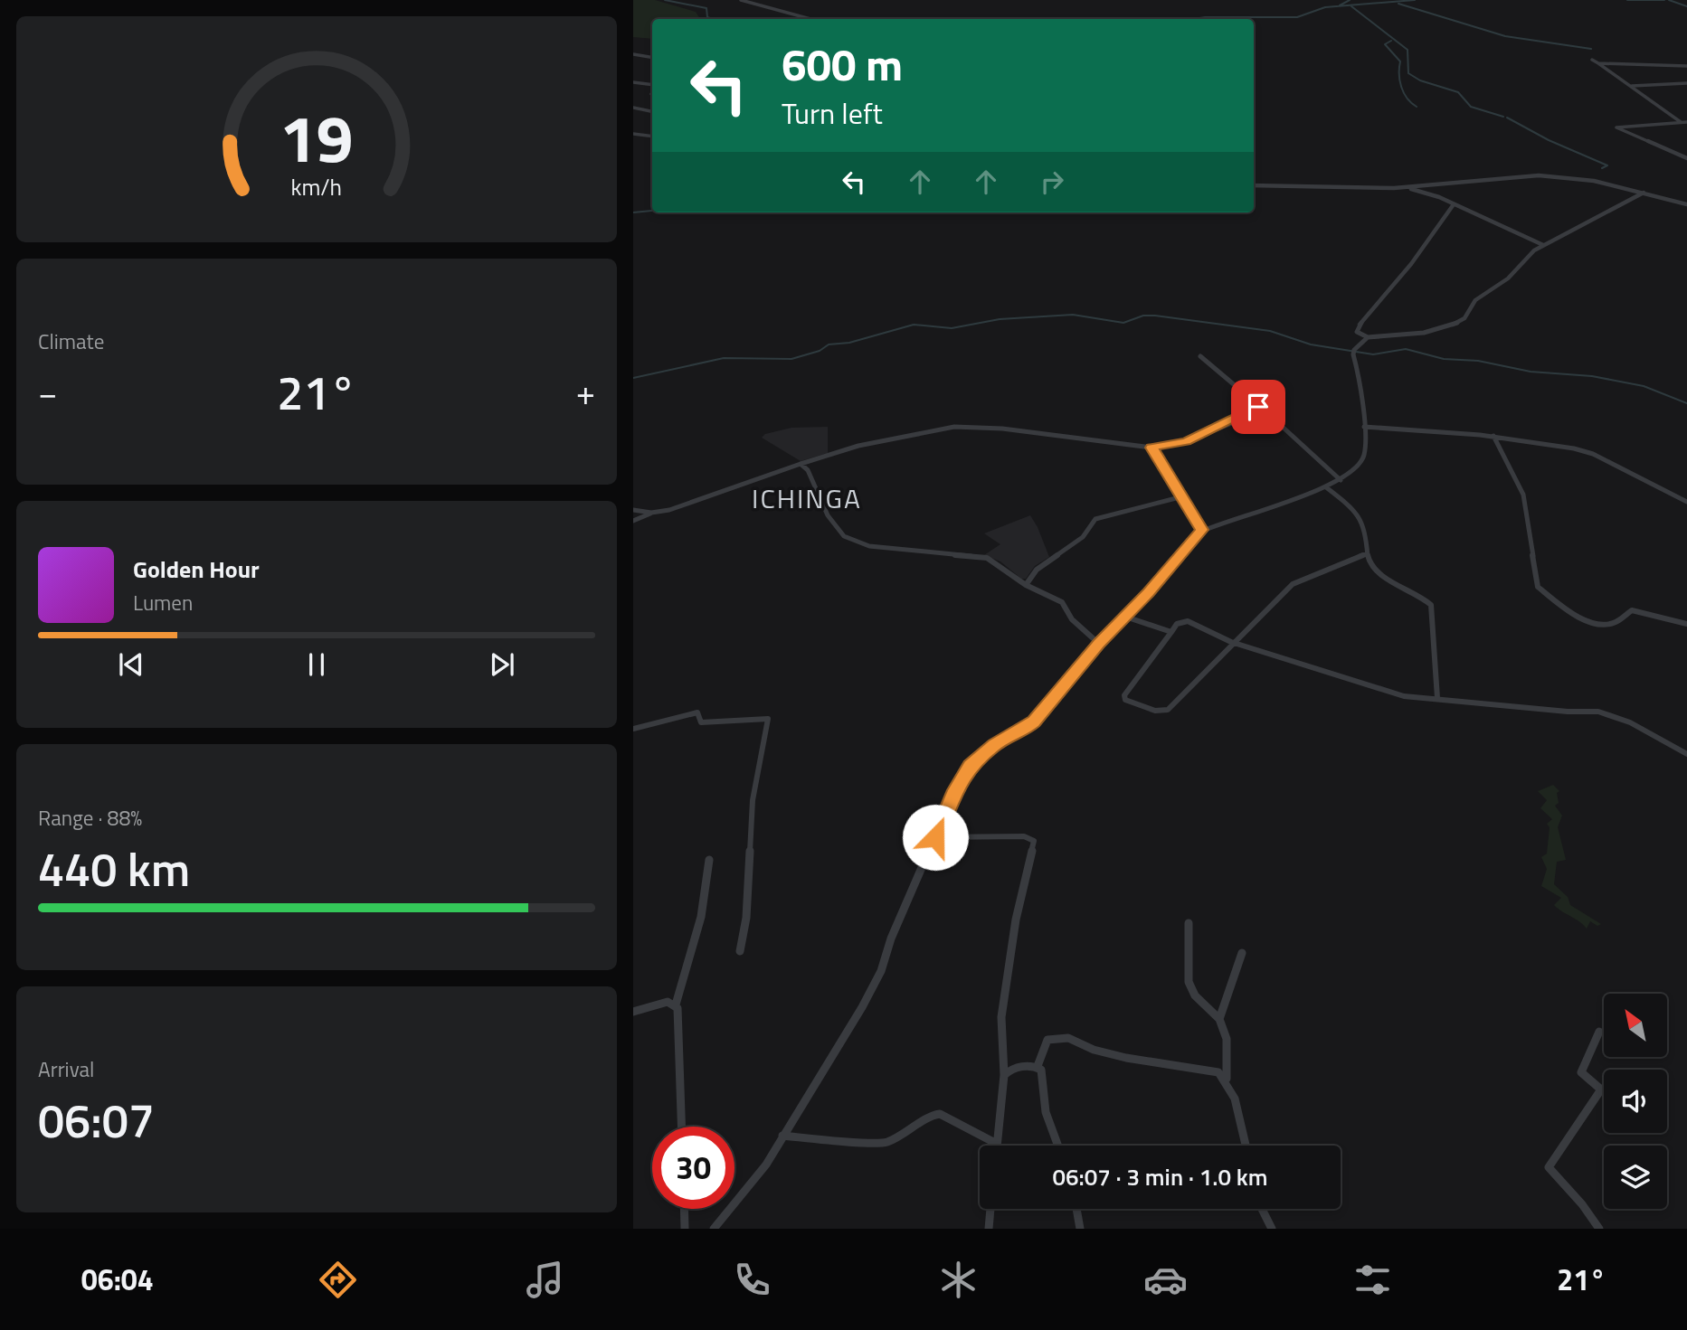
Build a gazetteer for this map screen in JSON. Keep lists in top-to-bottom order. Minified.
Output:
{"districts":["ICHINGA"],"north":"top left","page":{"turn":["600 m","Turn left"],"tile":["Climate",["Range · 88%","440 km"],["Arrival","06:07"]],"heat":["−","21°","+"],"song":["Golden Hour","Lumen"],"limit":"30","trip":"06:07 · 3 min · 1.0 km","tabs":["06:04","21°"],"gauge":["19","km/h"]}}
